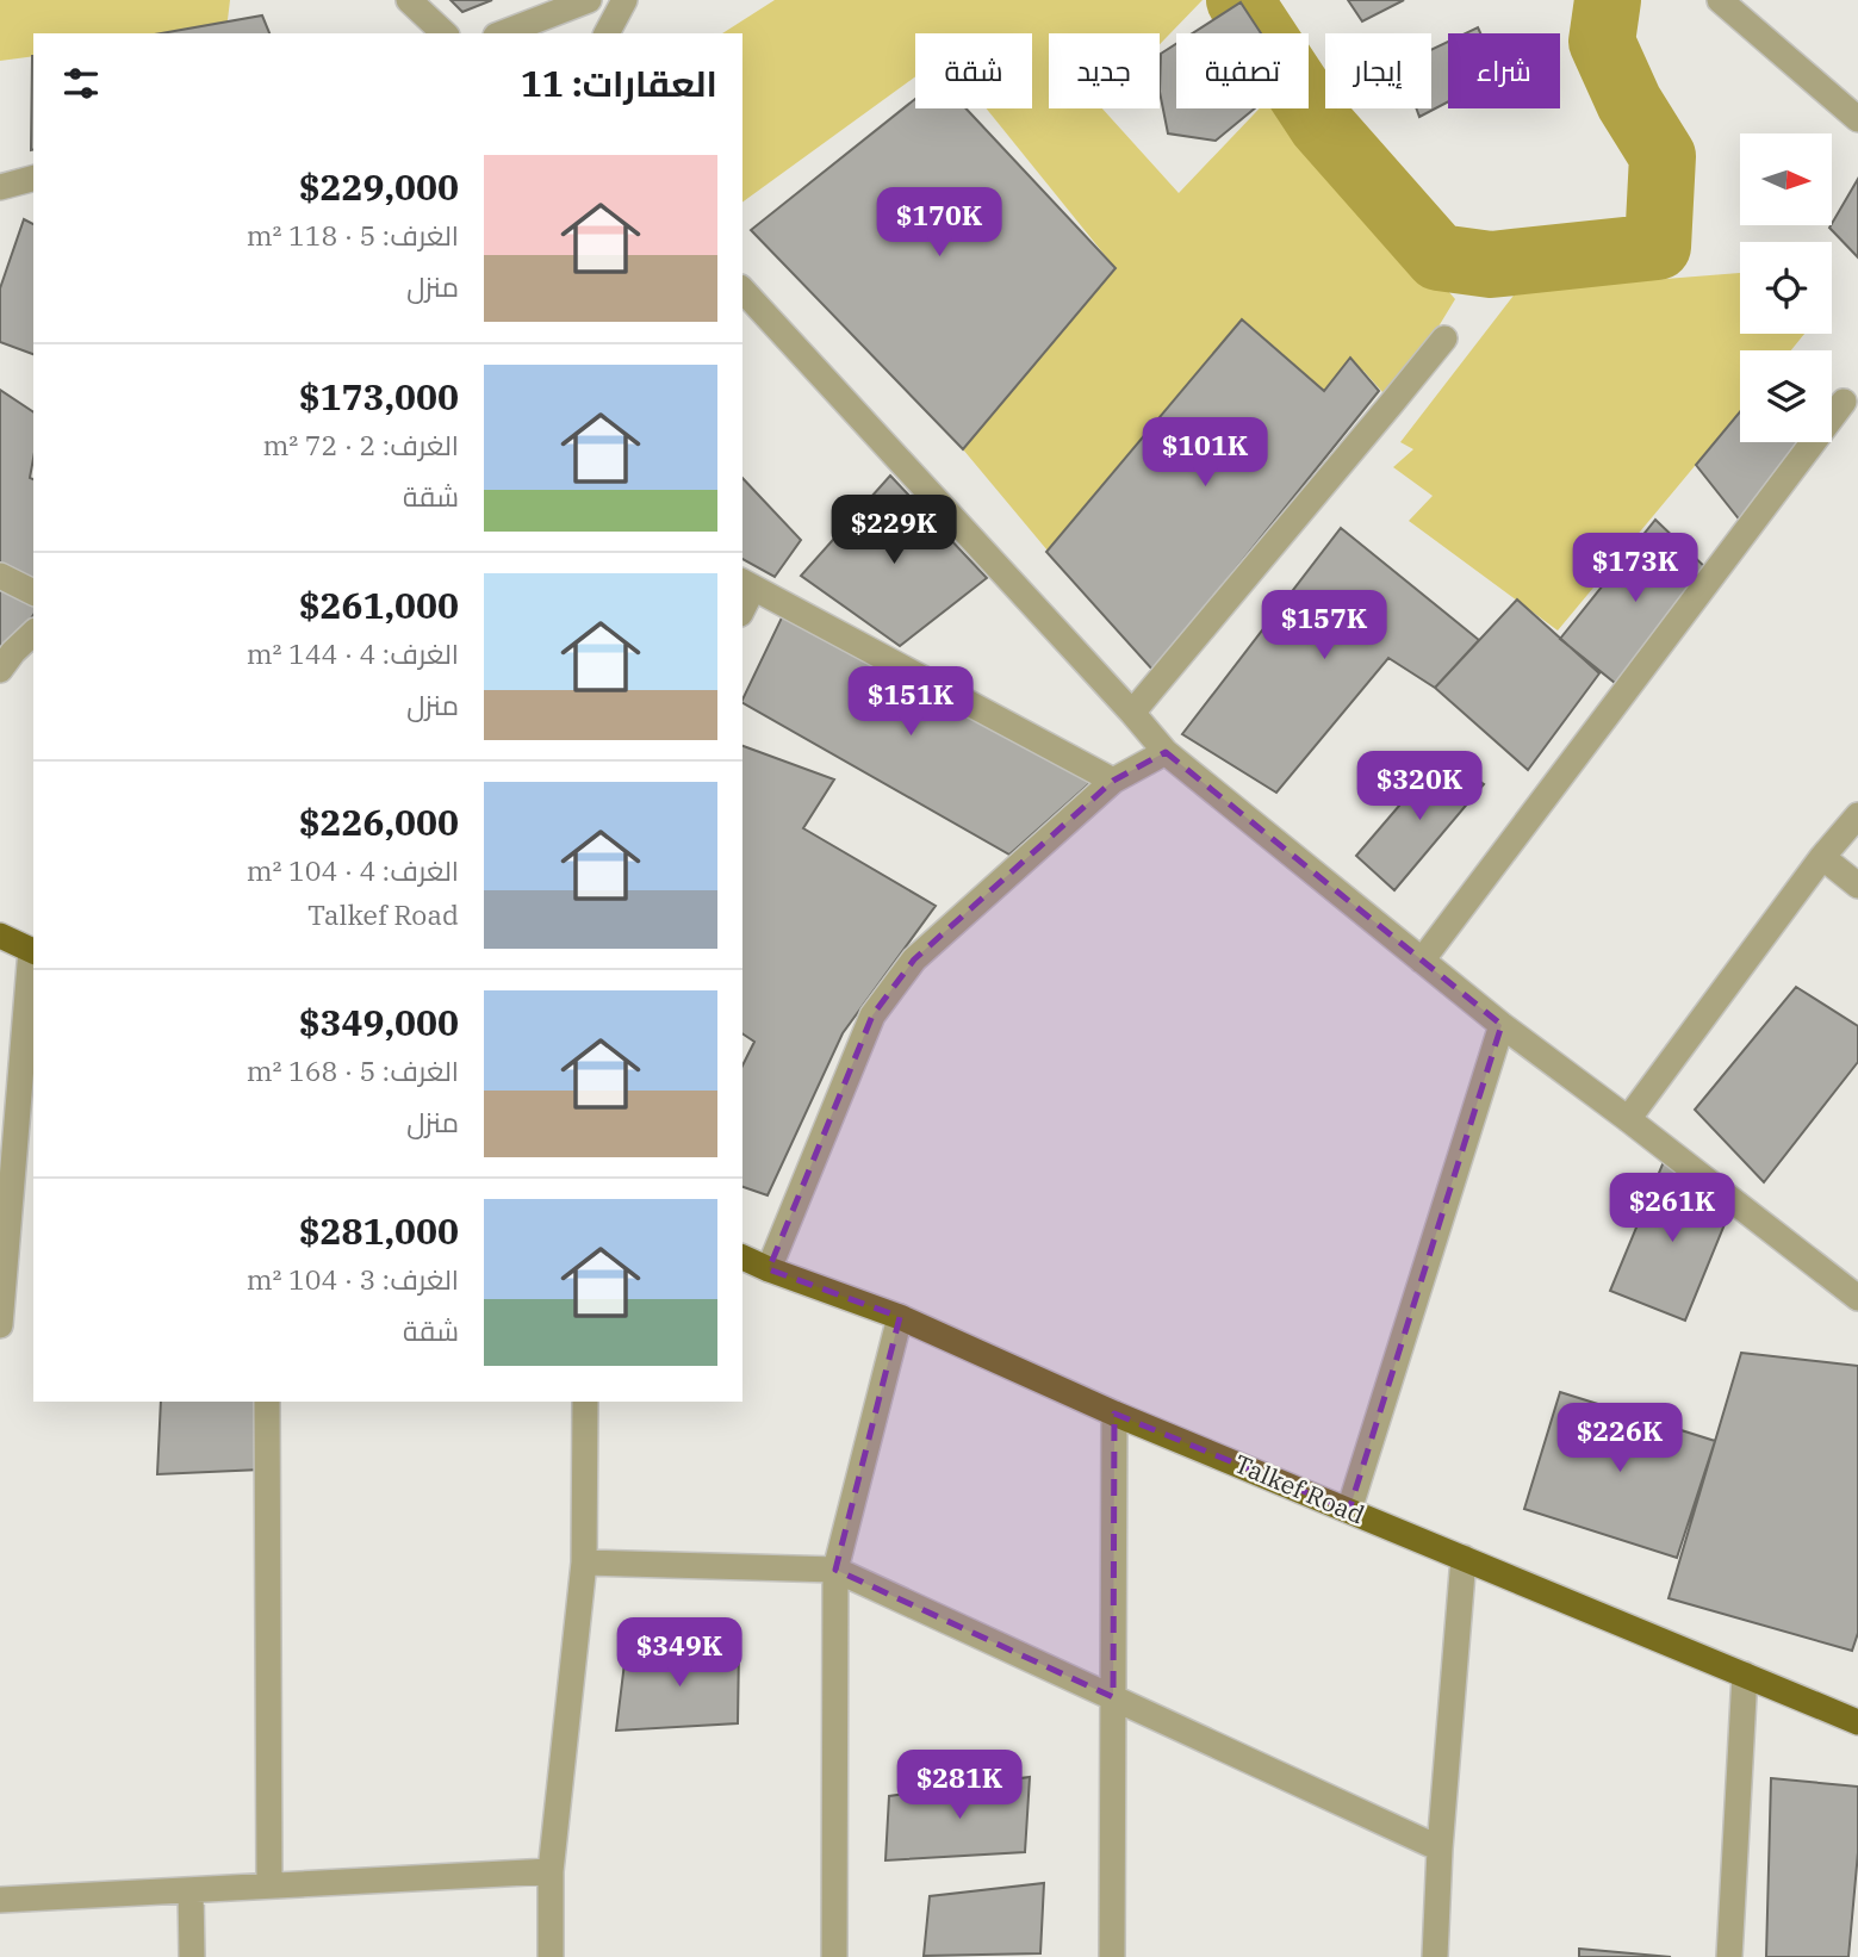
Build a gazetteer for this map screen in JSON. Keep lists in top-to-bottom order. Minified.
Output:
{"streets":{"main road":["Talkef Road"]},"north":"right","page":{"chip":["شراء","إيجار","تصفية","جديد","شقة"],"heading":"العقارات: 11","list":[{"name":"$229,000","note":"الغرف: 5 · 118 m² · منزل"},{"name":"$173,000","note":"الغرف: 2 · 72 m² · شقة"},{"name":"$261,000","note":"الغرف: 4 · 144 m² · منزل"},{"name":"$226,000","note":"الغرف: 4 · 104 m² · Talkef Road"},{"name":"$349,000","note":"الغرف: 5 · 168 m² · منزل"},{"name":"$281,000","note":"الغرف: 3 · 104 m² · شقة"}],"price":["$170K","$101K","$229K","$173K","$157K","$151K","$320K","$261K","$226K","$349K","$281K"]}}
